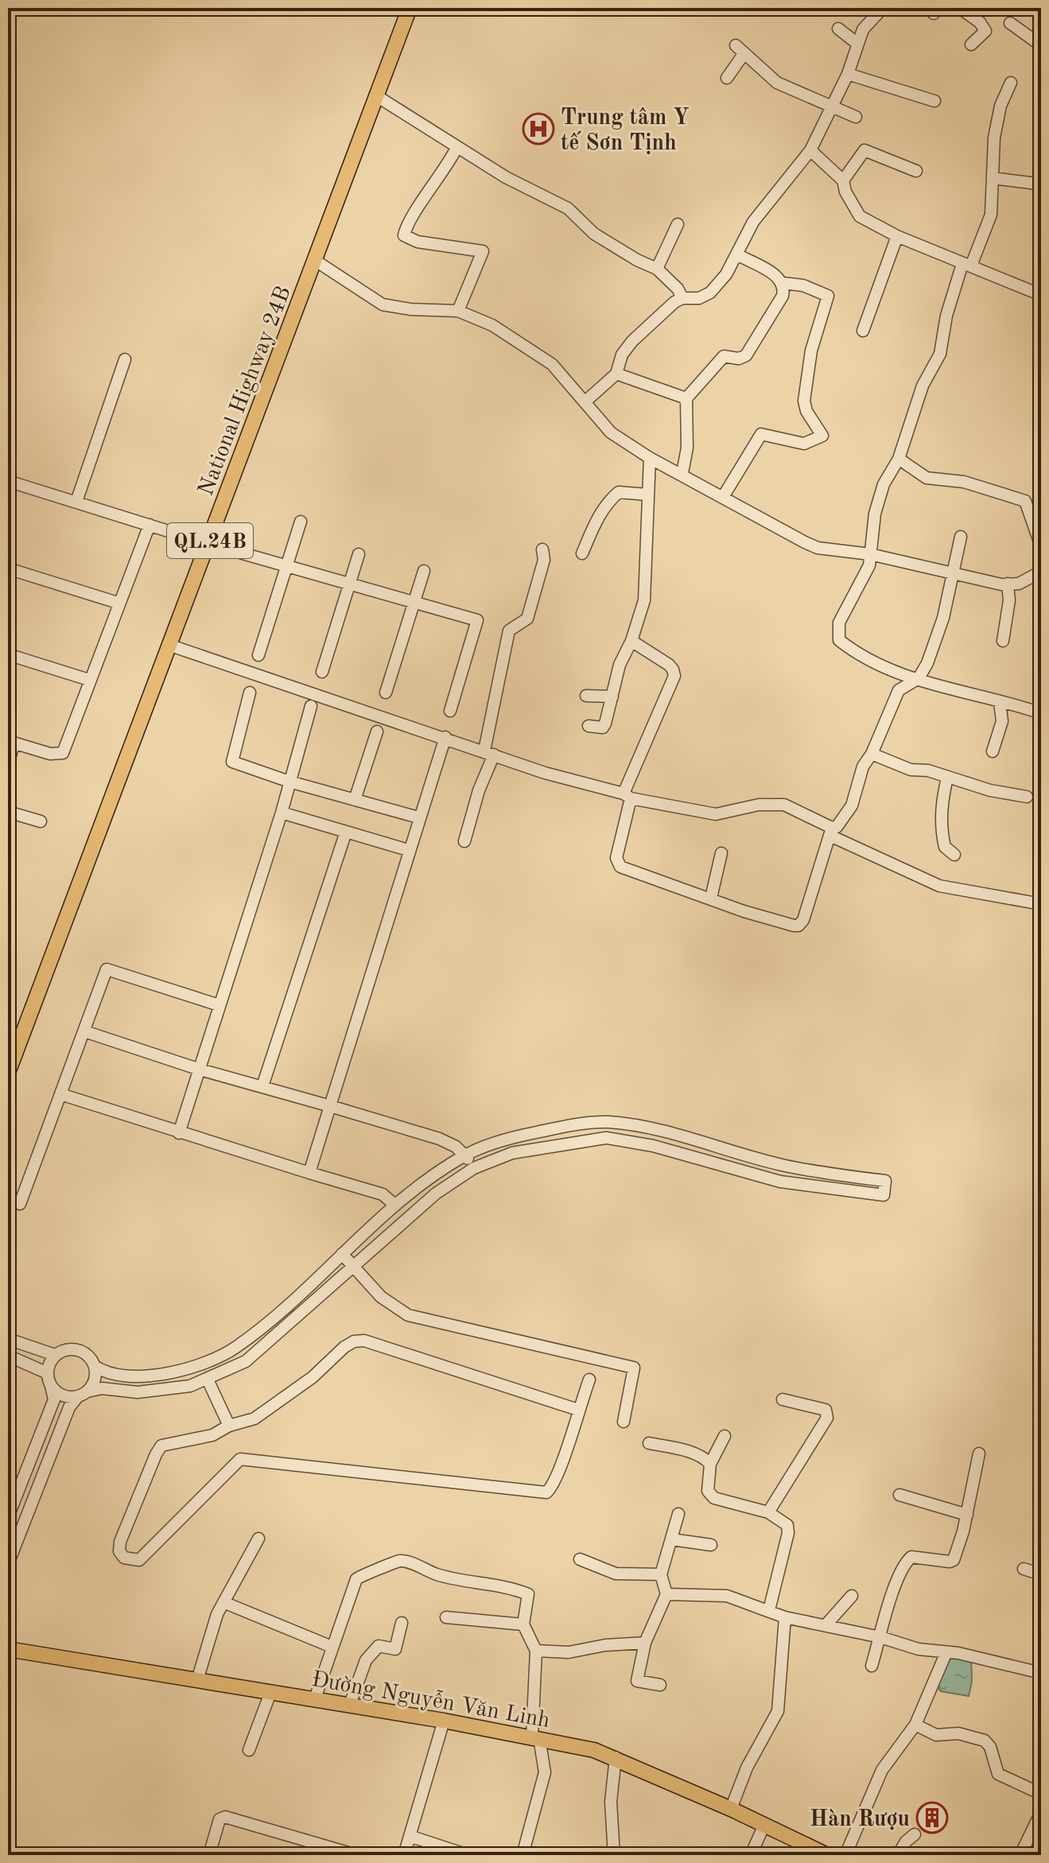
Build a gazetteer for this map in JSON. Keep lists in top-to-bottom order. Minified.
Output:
{"streets":{"main road":["National Highway 24B","QL.24B","Đường Nguyễn Văn Linh"]},"places":{"hospital":["Trung tâm Y tế Sơn Tịnh"],"building":["Hàn Rượu"]}}
